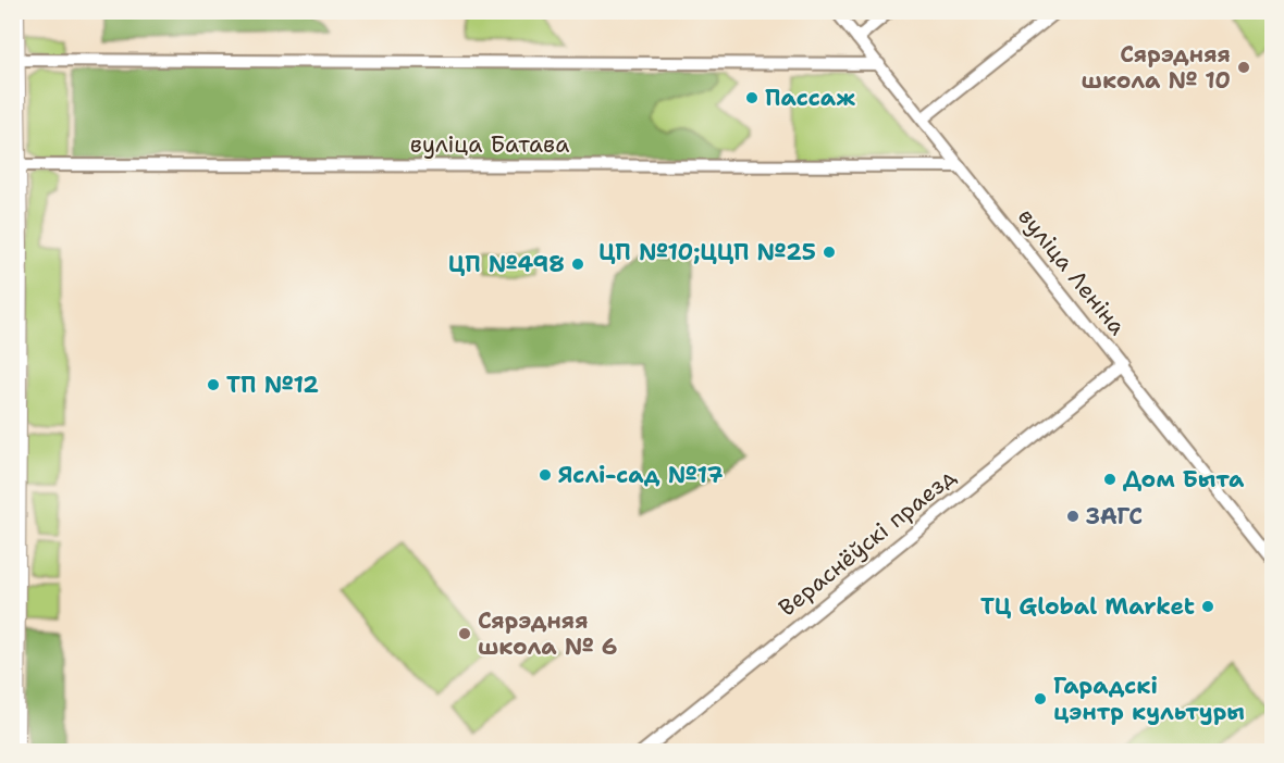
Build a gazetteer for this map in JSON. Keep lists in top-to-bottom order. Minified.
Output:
{"streets":{"street":["вуліца Батава","вуліца Леніна","Вераснёўскі праезд"]},"crossings":[["вуліца Батава","вуліца Леніна"],["вуліца Леніна","Вераснёўскі праезд"]],"places":["Сярэдняя школа № 10","Пассаж","ЦП №10;ЦЦП №25","ЦП №498","ТП №12","Яслі-сад №17","Дом Быта","ЗАГС","ТЦ Global Market","Сярэдняя школа № 6","Гарадскі цэнтр культуры"]}
